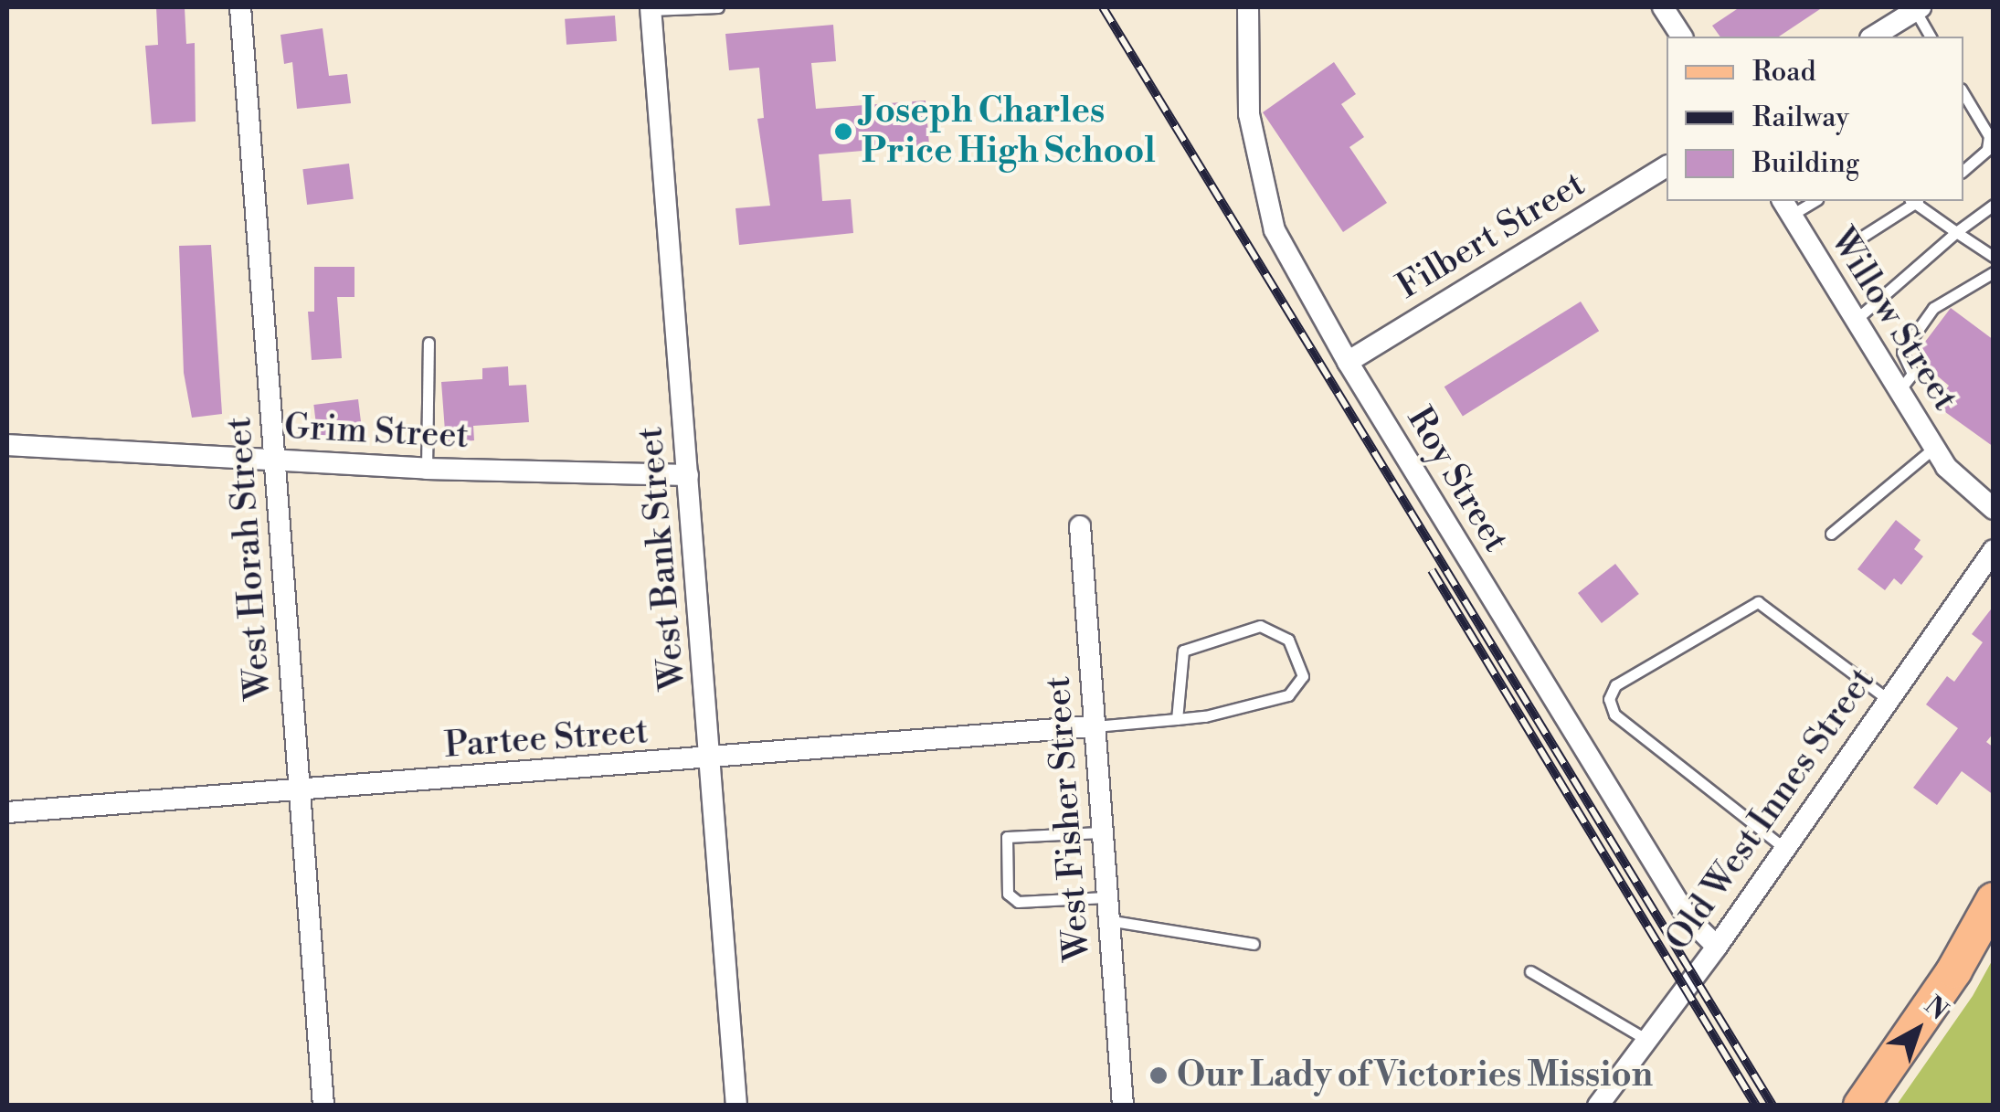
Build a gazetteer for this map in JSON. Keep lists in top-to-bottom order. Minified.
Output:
{"streets":{"street":["Filbert Street","Willow Street","Grim Street","Roy Street","West Horah Street","West Bank Street","Partee Street","Old West Innes Street","West Fisher Street"]},"crossings":[["Filbert Street","Roy Street"],["Grim Street","West Horah Street"],["Grim Street","West Bank Street"],["Roy Street","Old West Innes Street"],["West Horah Street","Partee Street"],["West Bank Street","Partee Street"],["Partee Street","West Fisher Street"]],"places":["Joseph Charles Price High School","Our Lady of Victories Mission"],"legend":["Road","Railway","Building"],"north":"top right"}
